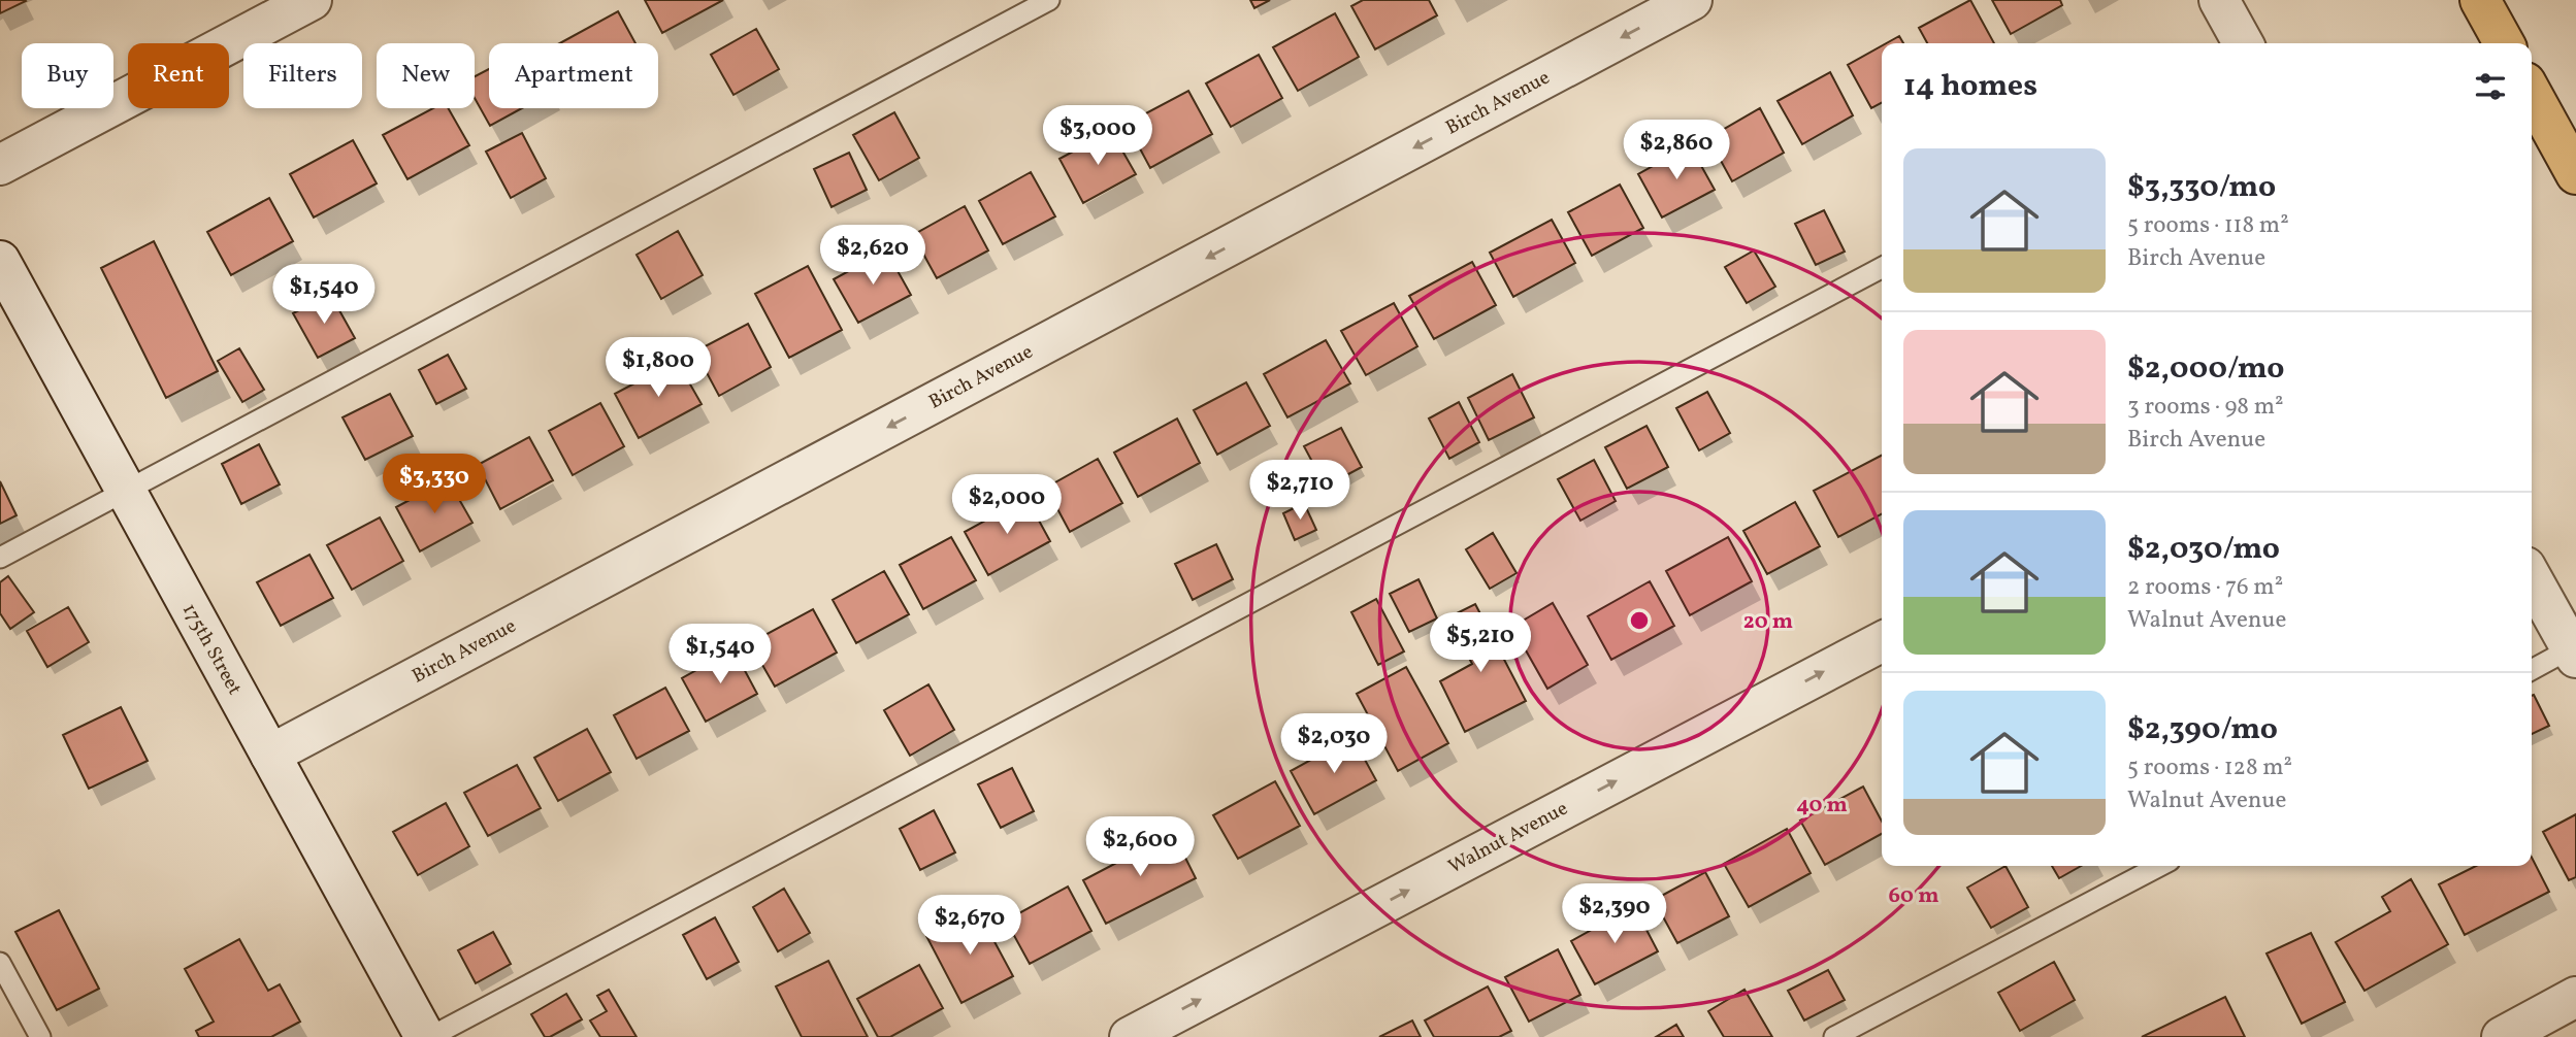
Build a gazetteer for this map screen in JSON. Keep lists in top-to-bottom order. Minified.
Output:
{"streets":{"street":["Birch Avenue","175th Street","Walnut Avenue"]},"crossings":[["Birch Avenue","175th Street"]],"one_way":["Birch Avenue","Walnut Avenue"],"page":{"chip":["Buy","Rent","Filters","New","Apartment"],"heading":"14 homes","price":["$3,000","$2,860","$2,620","$1,540","$1,800","$3,330","$2,710","$2,000","$5,210","$1,540","$2,030","$2,600","$2,390","$2,670"],"list":[{"name":"$3,330/mo","note":"5 rooms · 118 m² · Birch Avenue"},{"name":"$2,000/mo","note":"3 rooms · 98 m² · Birch Avenue"},{"name":"$2,030/mo","note":"2 rooms · 76 m² · Walnut Avenue"},{"name":"$2,390/mo","note":"5 rooms · 128 m² · Walnut Avenue"}]},"rings":["20 m","40 m","60 m"]}
